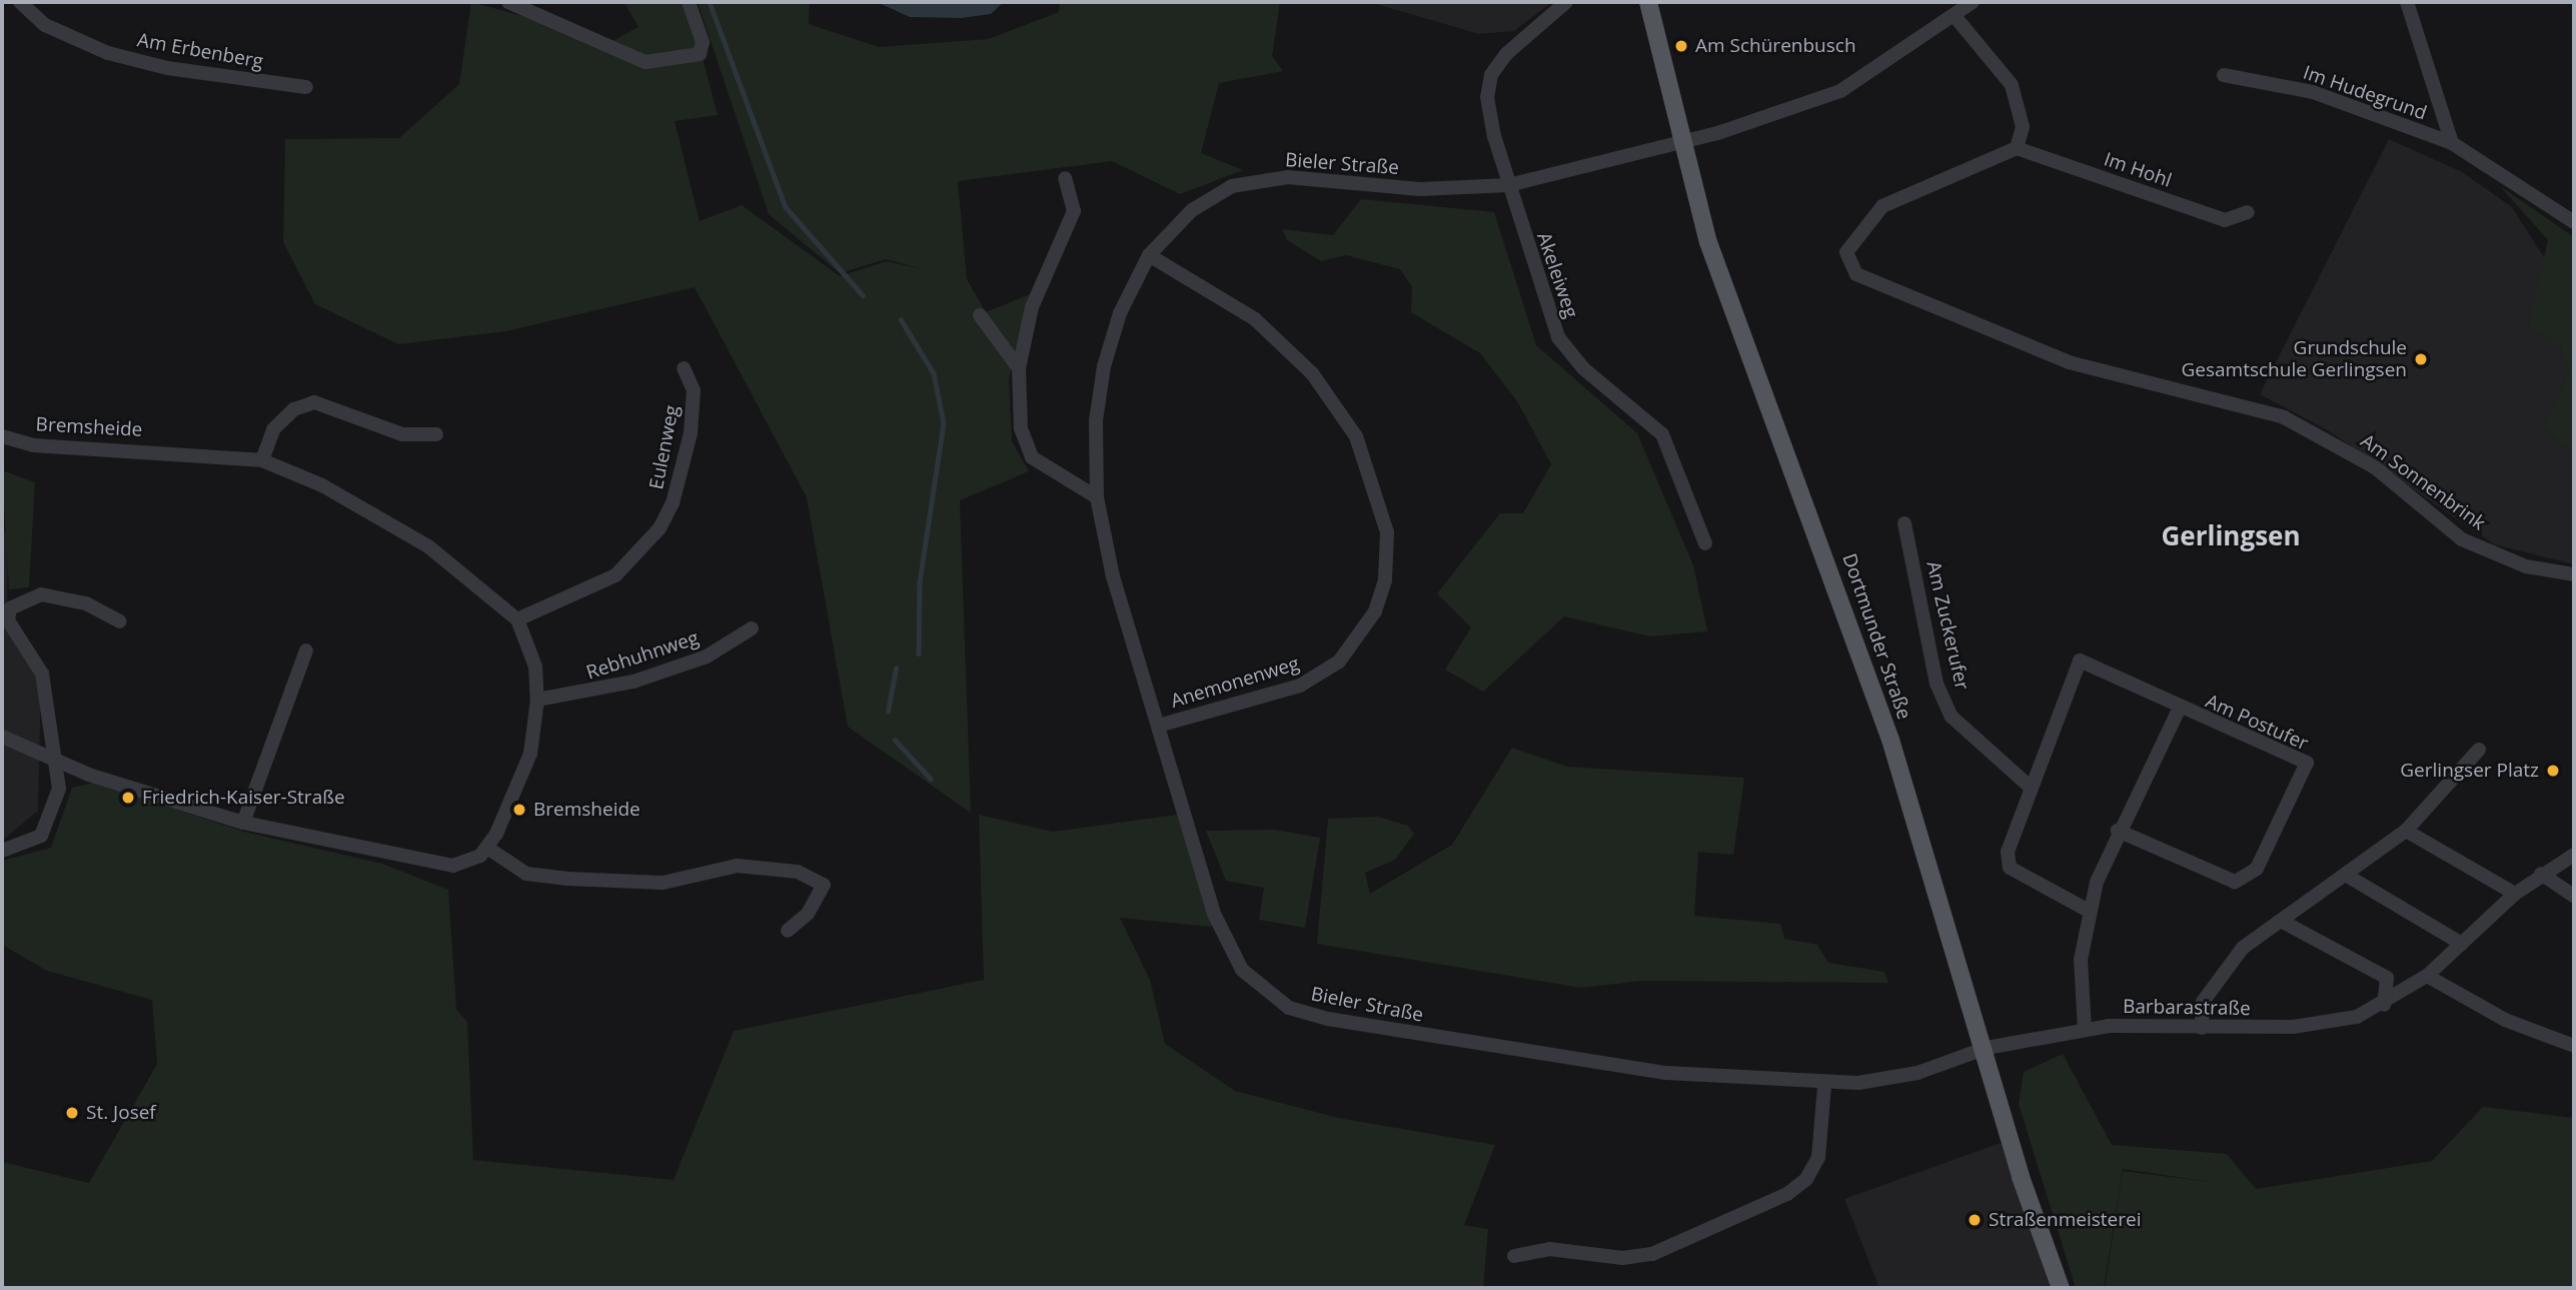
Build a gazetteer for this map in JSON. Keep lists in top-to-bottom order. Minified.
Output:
{"streets":{"main road":["Dortmunder Straße"],"street":["Am Erbenberg","Im Hudegrund","Bieler Straße","Im Hohl","Akeleiweg","Bremsheide","Eulenweg","Am Sonnenbrink","Am Zuckerufer","Rebhuhnweg","Anemonenweg","Am Postufer","Barbarastraße"]},"crossings":[["Bieler Straße","Akeleiweg"],["Bieler Straße","Dortmunder Straße"],["Bieler Straße","Anemonenweg"],["Bieler Straße","Barbarastraße"],["Im Hohl","Am Sonnenbrink"],["Bremsheide","Eulenweg"],["Am Zuckerufer","Am Postufer"],["Dortmunder Straße","Barbarastraße"],["Am Postufer","Barbarastraße"]],"districts":["Gerlingsen"],"places":["Am Schürenbusch","Grundschule Gesamtschule Gerlingsen","Gerlingser Platz","Friedrich-Kaiser-Straße","Bremsheide","St. Josef","Straßenmeisterei"]}
